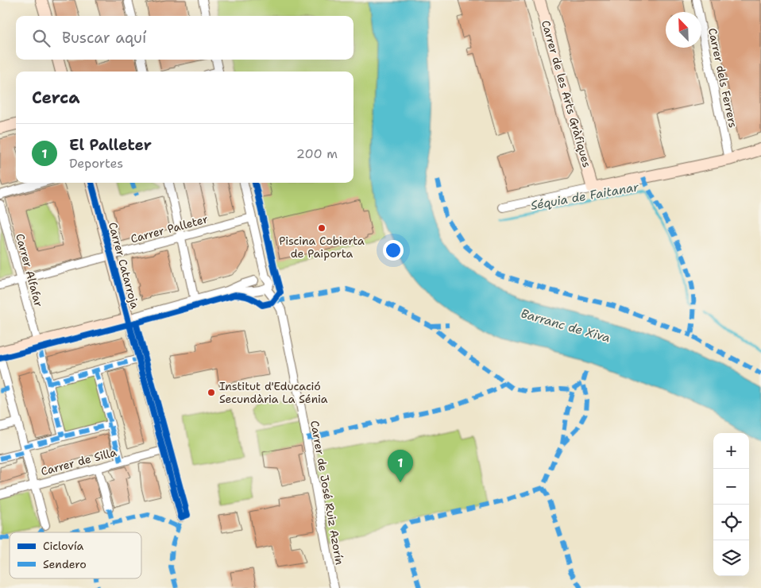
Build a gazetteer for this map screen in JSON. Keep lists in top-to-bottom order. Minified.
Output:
{"streets":{"street":["Carrer dels Ferrers","Carrer de les Arts Gràfiques","Carrer Palleter","Carrer Catarroja","Carrer Alfafar","Carrer de Silla","Carrer de José Ruiz Azorín"]},"crossings":[["Carrer Palleter","Carrer Catarroja"],["Carrer Palleter","Carrer Alfafar"],["Carrer Catarroja","Carrer de Silla"]],"water":["Séquia de Faitanar","Barranc de Xiva"],"places":["Piscina Cobierta de Paiporta","Institut d'Educació Secundària La Sénia"],"legend":["Ciclovía","Sendero"],"north":"top left","page":{"search":"Buscar aquí","heading":"Cerca","list":[{"mark":"1","name":"El Palleter","note":"Deportes","value":"200 m"}],"map_buttons":["+","−"],"pins":"1"}}
